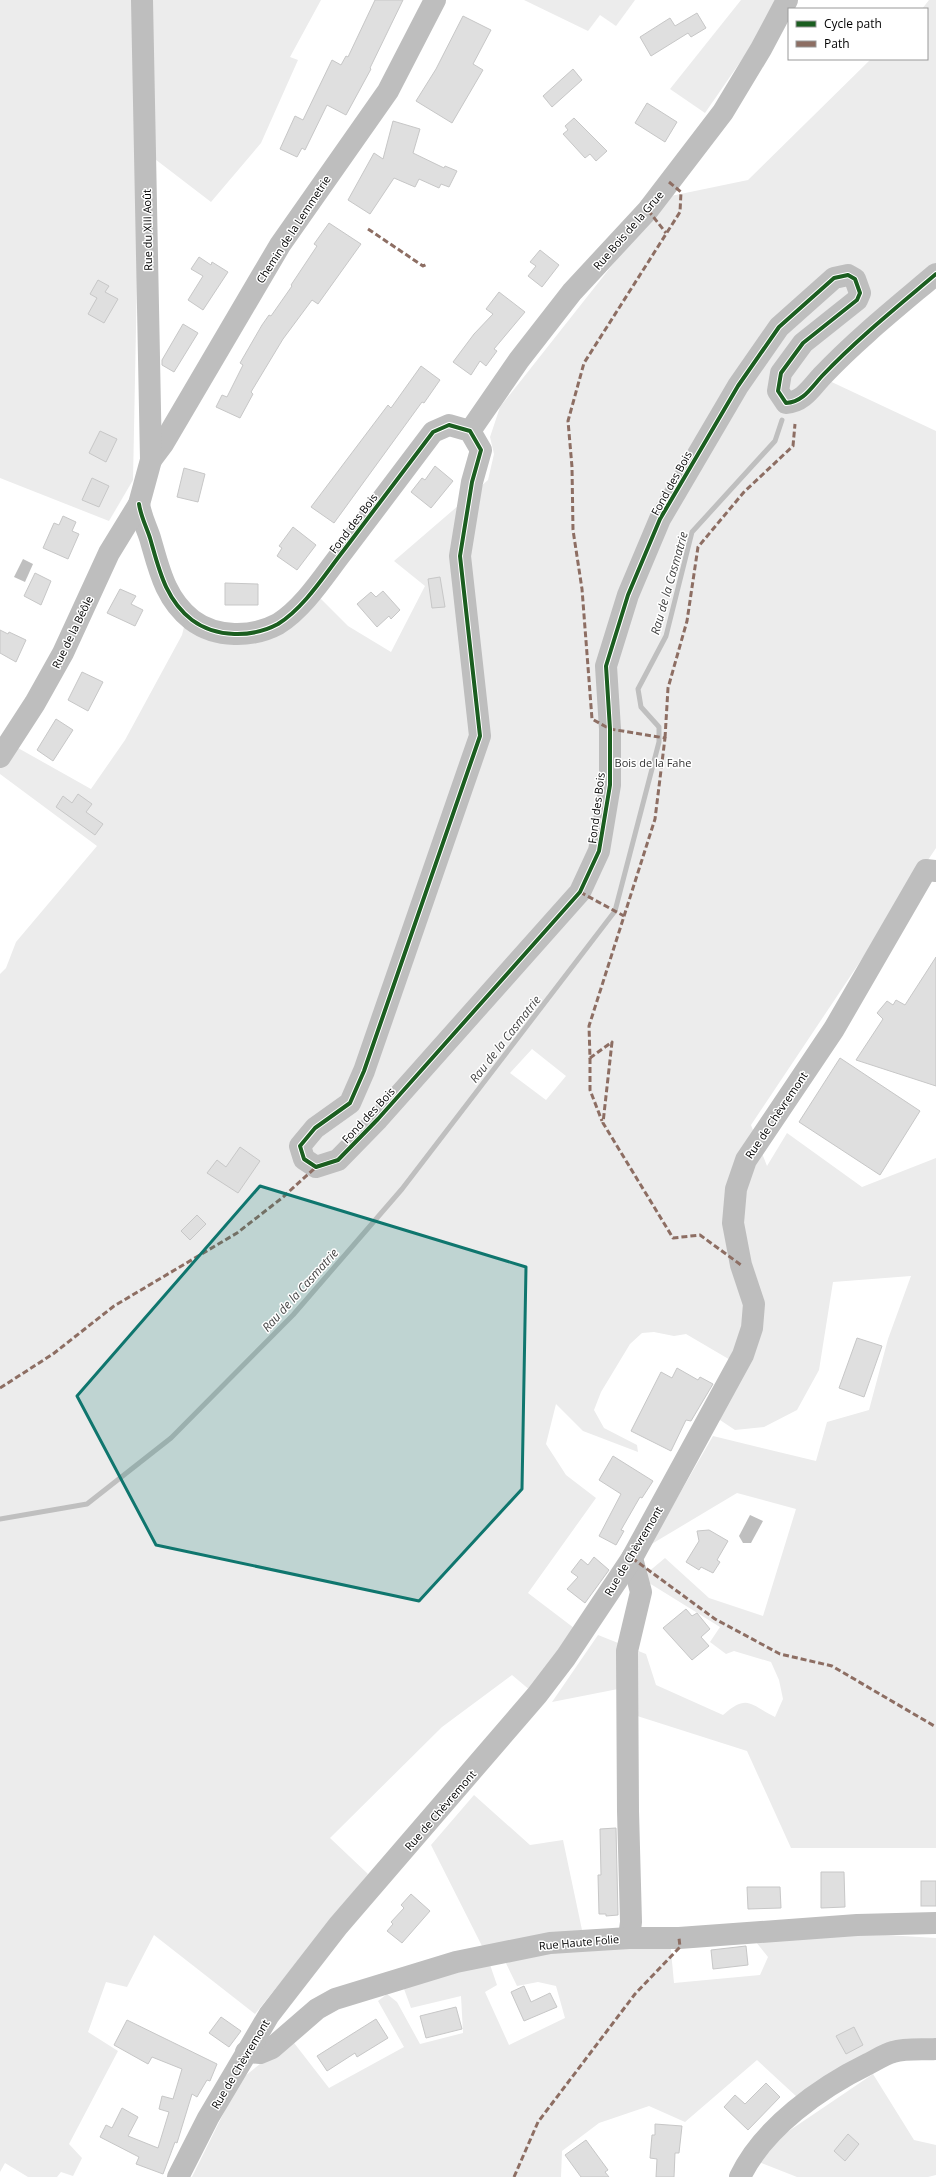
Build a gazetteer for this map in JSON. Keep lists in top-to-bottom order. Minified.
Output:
{"streets":{"street":["Chemin de la Lemmetrie","Rue du XIII Août","Rue Bois de la Grue","Fond des Bois","Rue de la Béôle","Rue de Chèvremont","Rue Haute Folie"]},"crossings":[["Chemin de la Lemmetrie","Rue du XIII Août"],["Rue Bois de la Grue","Fond des Bois"],["Fond des Bois","Rue de la Béôle"],["Rue de Chèvremont","Rue Haute Folie"]],"water":["Rau de la Casmatrie"],"parks":["Bois de la Fahe"],"legend":["Cycle path","Path"]}
